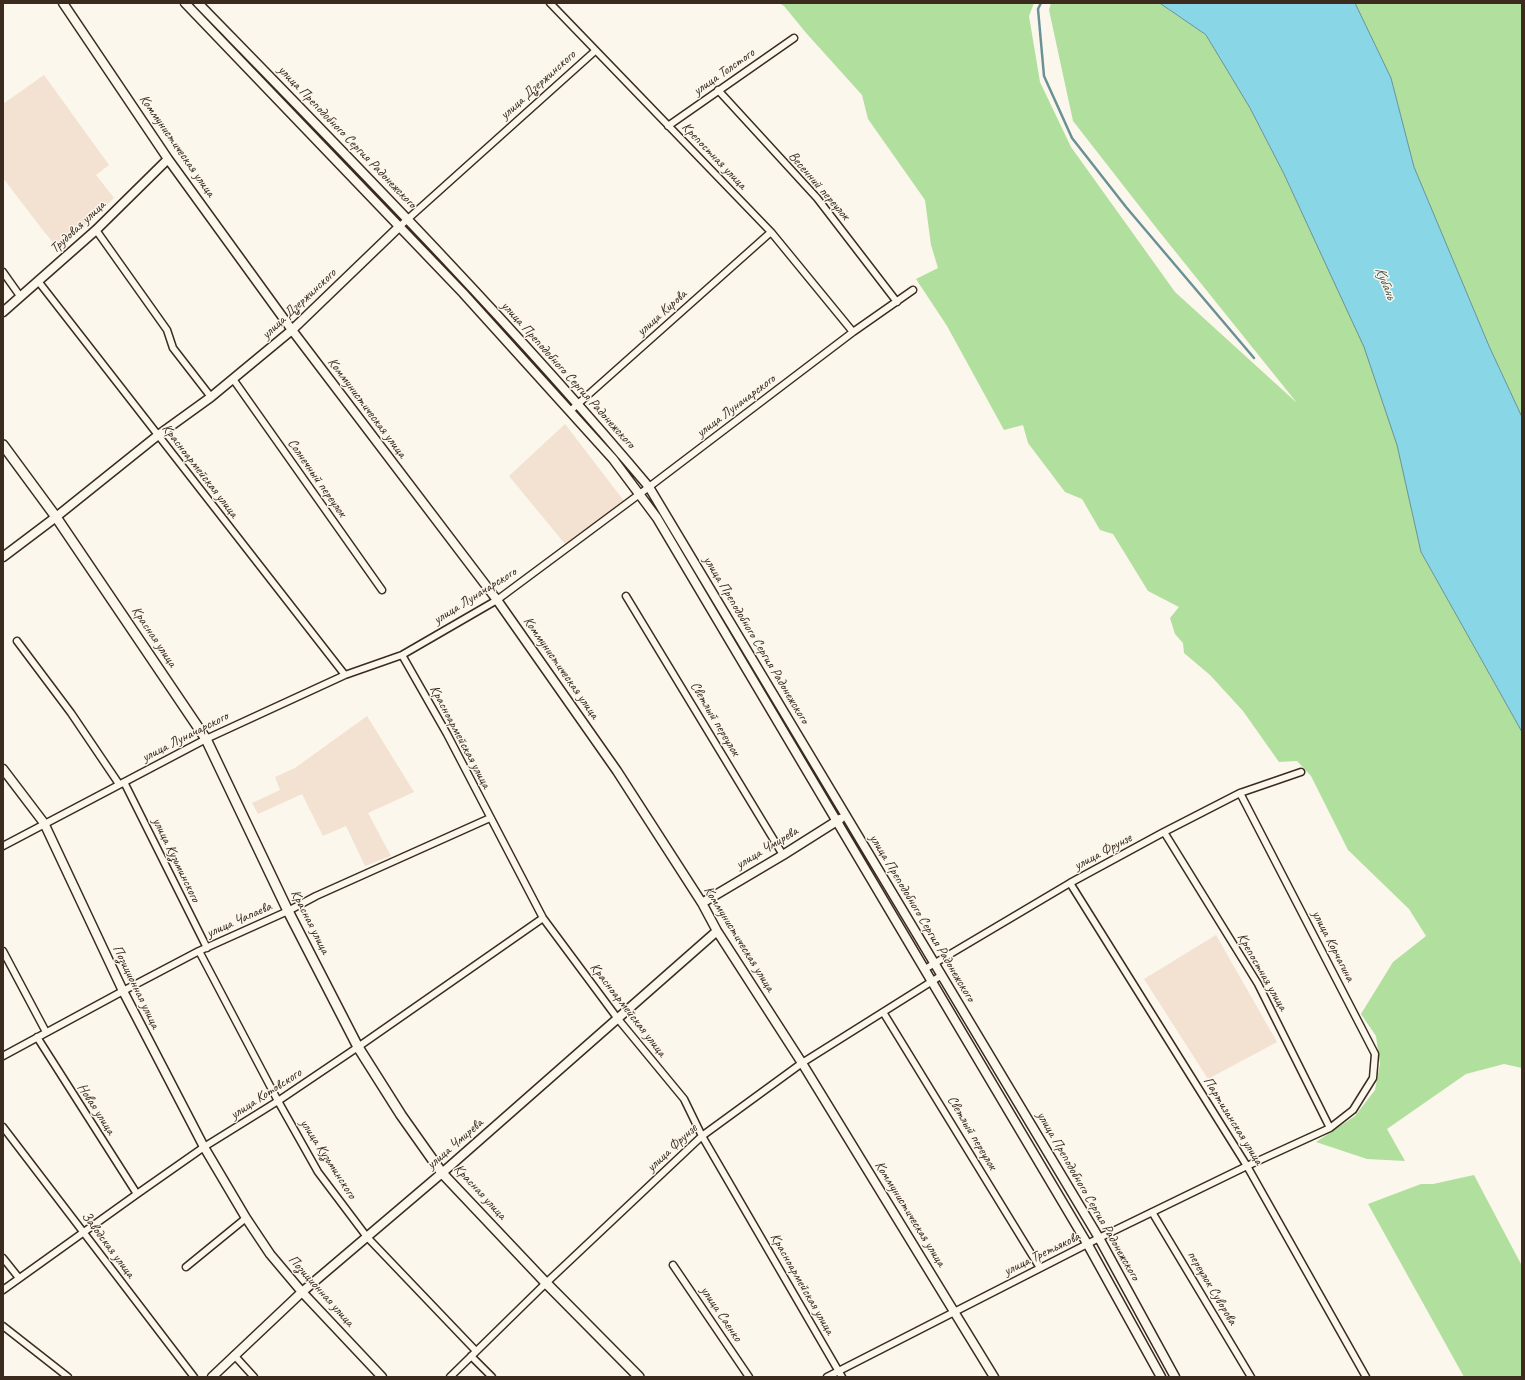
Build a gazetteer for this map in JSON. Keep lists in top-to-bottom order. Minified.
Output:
{"streets":{"main road":["Красная улица"],"street":["улица Толстого","улица Дзержинского","улица Преподобного Сергия Радонежского","Коммунистическая улица","Крепостная улица","Весенний переулок","Трудовая улица","улица Кирова","улица Луначарского","Красноармейская улица","Солнечный переулок","Светлый переулок","улица Чмирева","улица Фрунзе","улица Кузьминского","улица Чапаева","улица Корчагина","Позиционная улица","улица Котовского","Новая улица","Партизанская улица","Заводская улица","улица Третьякова","переулок Суворова","улица Саенко"]},"crossings":[["улица Толстого","Крепостная улица"],["улица Толстого","Весенний переулок"],["улица Дзержинского","улица Преподобного Сергия Радонежского"],["улица Дзержинского","Коммунистическая улица"],["улица Дзержинского","Крепостная улица"],["улица Дзержинского","Красноармейская улица"],["улица Дзержинского","Солнечный переулок"],["улица Дзержинского","Красная улица"],["улица Преподобного Сергия Радонежского","улица Кирова"],["улица Преподобного Сергия Радонежского","улица Луначарского"],["улица Преподобного Сергия Радонежского","улица Чмирева"],["улица Преподобного Сергия Радонежского","улица Фрунзе"],["улица Преподобного Сергия Радонежского","улица Третьякова"],["Коммунистическая улица","Трудовая улица"],["Коммунистическая улица","улица Луначарского"],["Коммунистическая улица","улица Чмирева"],["Коммунистическая улица","улица Фрунзе"],["Коммунистическая улица","улица Третьякова"],["Крепостная улица","улица Кирова"],["Крепостная улица","улица Луначарского"],["Крепостная улица","улица Фрунзе"],["Крепостная улица","улица Третьякова"],["Весенний переулок","улица Луначарского"],["Трудовая улица","Красноармейская улица"],["улица Луначарского","Красноармейская улица"],["улица Луначарского","Красная улица"],["улица Луначарского","улица Кузьминского"],["улица Луначарского","Позиционная улица"],["Красноармейская улица","улица Чмирева"],["Красноармейская улица","улица Фрунзе"],["Красноармейская улица","улица Чапаева"],["Красноармейская улица","улица Котовского"],["Красноармейская улица","улица Третьякова"],["Красная улица","улица Чмирева"],["Красная улица","улица Фрунзе"],["Красная улица","улица Чапаева"],["Красная улица","улица Котовского"],["Светлый переулок","улица Чмирева"],["Светлый переулок","улица Фрунзе"],["Светлый переулок","улица Третьякова"],["улица Чмирева","улица Кузьминского"],["улица Чмирева","Позиционная улица"],["улица Фрунзе","улица Кузьминского"],["улица Фрунзе","улица Корчагина"],["улица Фрунзе","Партизанская улица"],["улица Кузьминского","улица Чапаева"],["улица Кузьминского","улица Котовского"],["улица Чапаева","Позиционная улица"],["улица Чапаева","Новая улица"],["улица Корчагина","улица Третьякова"],["Позиционная улица","улица Котовского"],["улица Котовского","Новая улица"],["улица Котовского","Заводская улица"],["Партизанская улица","улица Третьякова"],["улица Третьякова","переулок Суворова"]],"water":["Кубань"]}
